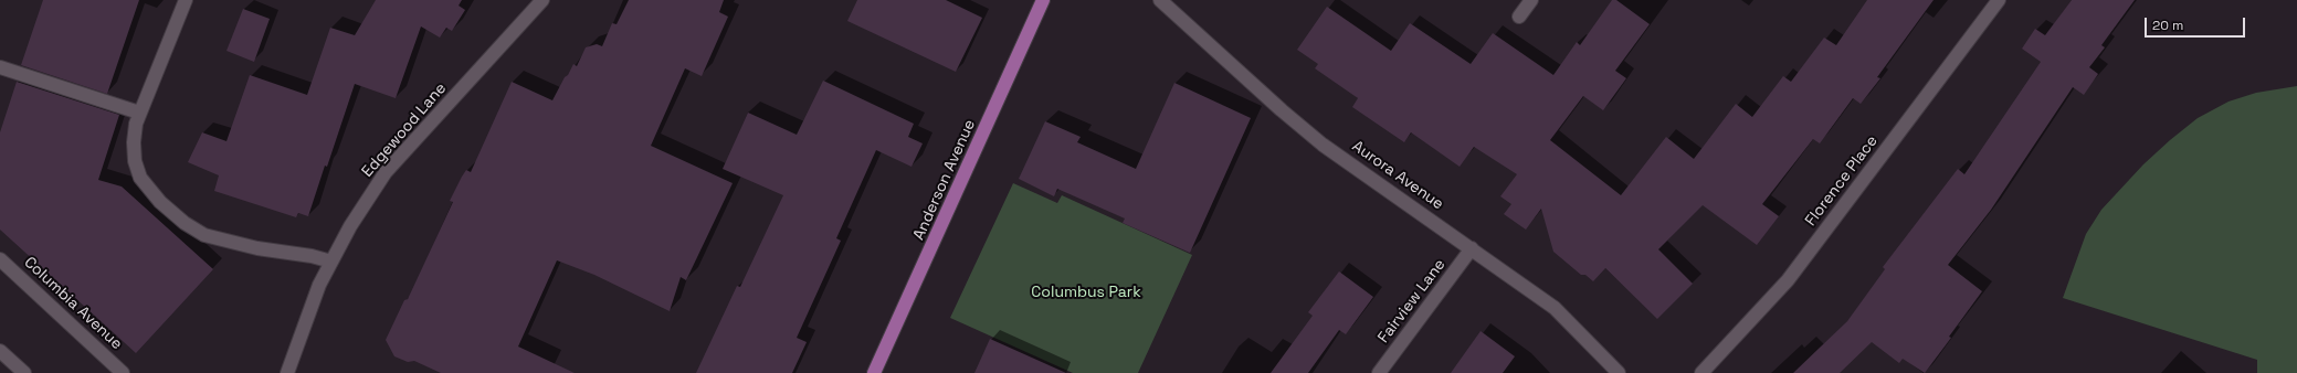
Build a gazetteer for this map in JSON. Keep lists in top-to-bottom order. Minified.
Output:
{"streets":{"main road":["Anderson Avenue"],"street":["Edgewood Lane","Aurora Avenue","Florence Place","Fairview Lane","Columbia Avenue"]},"crossings":[["Aurora Avenue","Fairview Lane"]],"parks":["Columbus Park"],"scale_bar":"20 m"}
